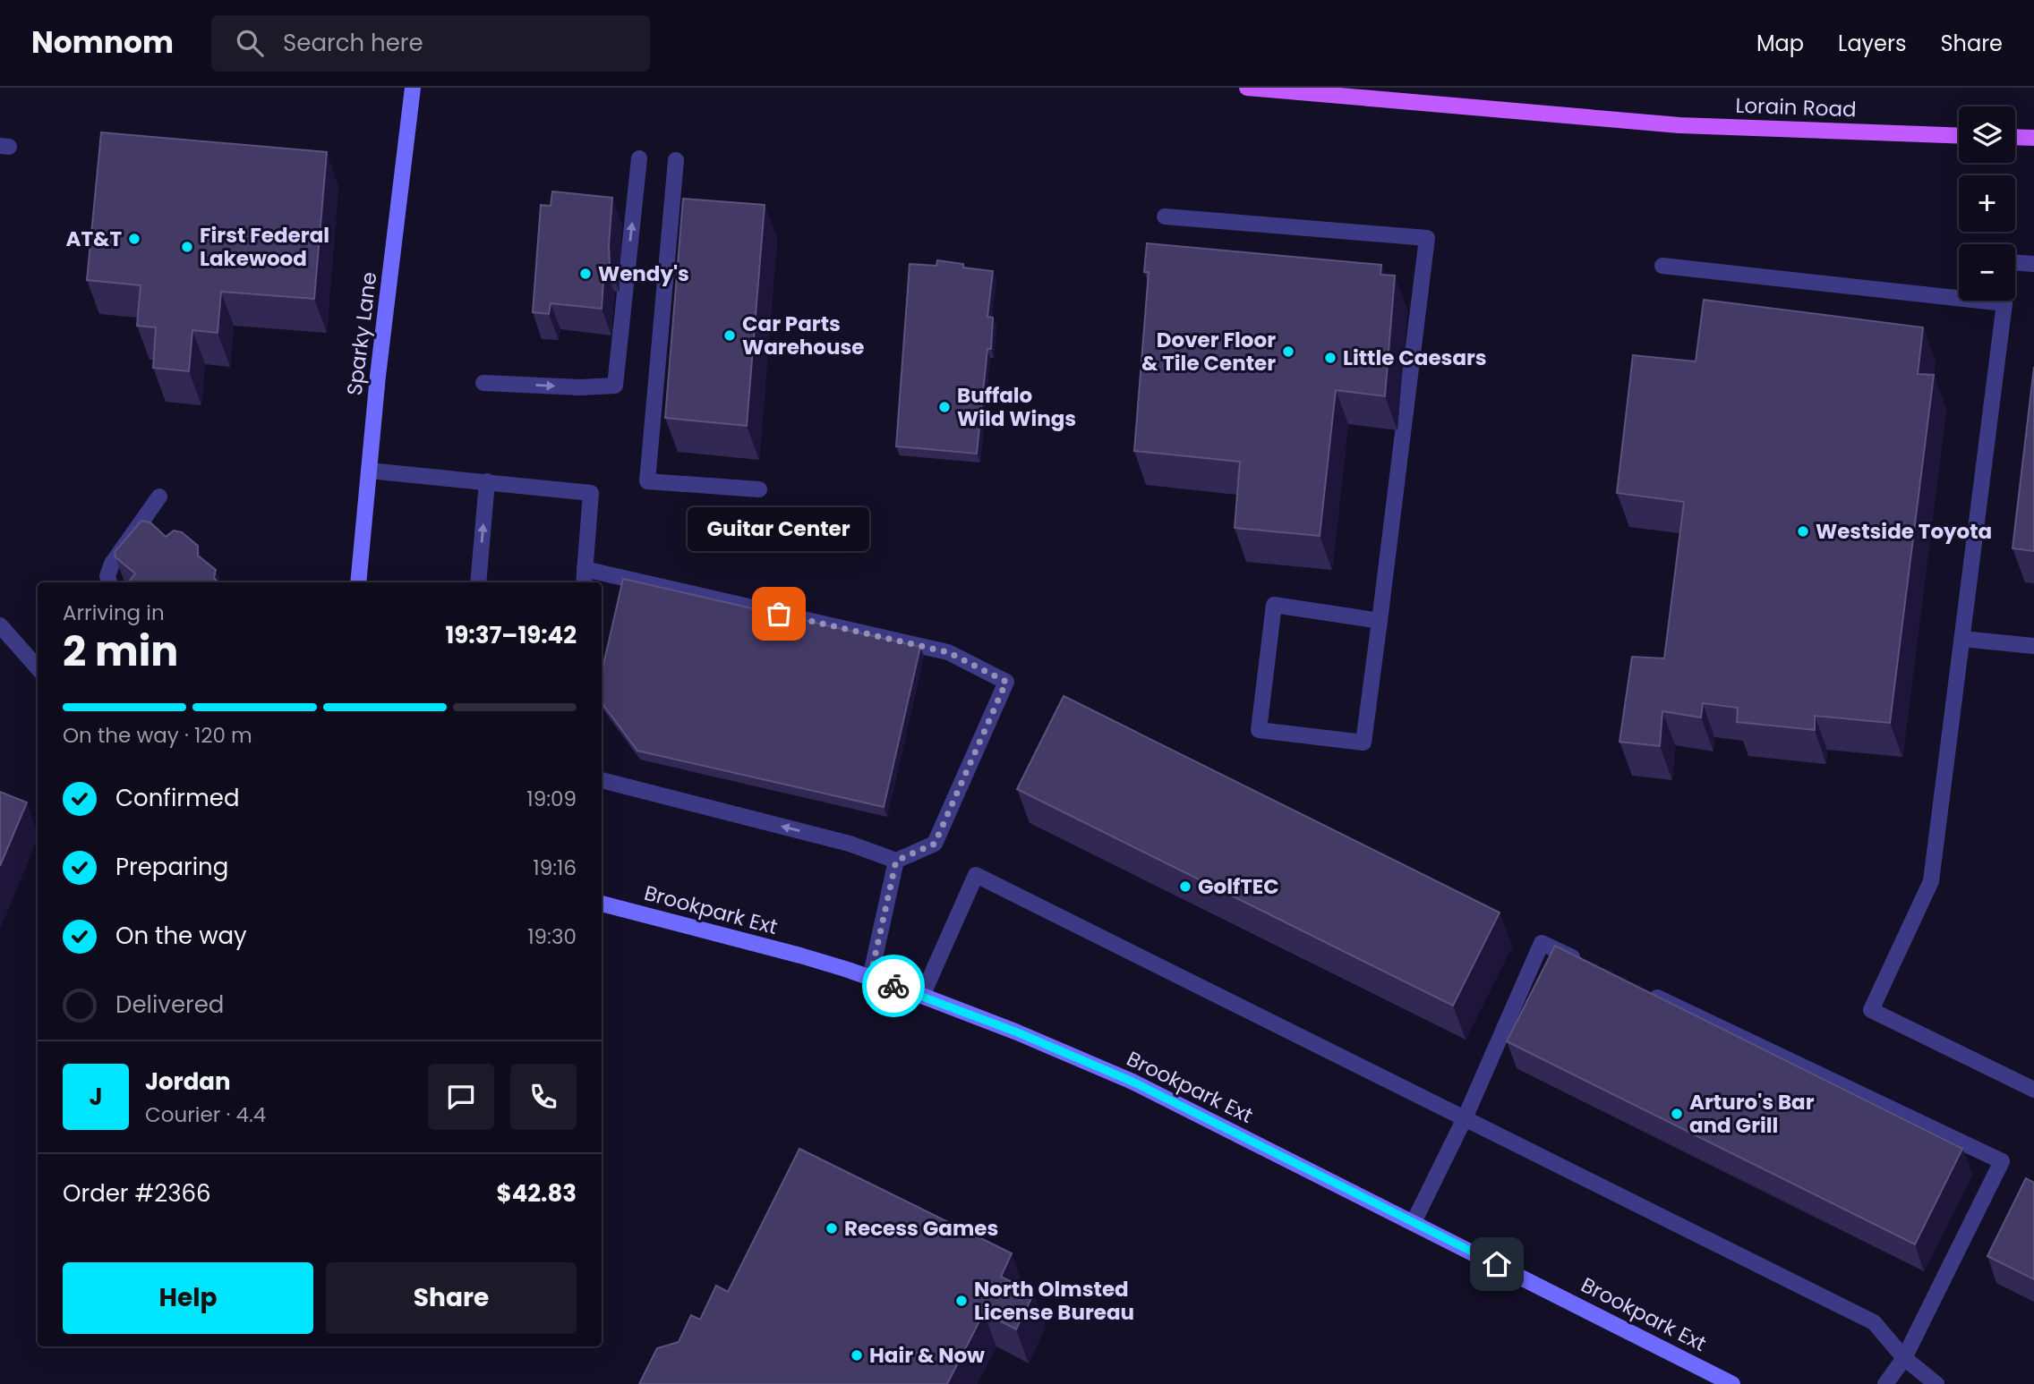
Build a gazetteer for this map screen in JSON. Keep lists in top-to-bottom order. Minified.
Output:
{"streets":{"main road":["Lorain Road"],"street":["Sparky Lane","Brookpark Ext"]},"places":["AT&T","First Federal Lakewood","Wendy's","Car Parts Warehouse","Dover Floor & Tile Center","Little Caesars","Buffalo Wild Wings","Westside Toyota","Guitar Center","GolfTEC","Arturo's Bar and Grill","Recess Games","North Olmsted License Bureau","Hair & Now"],"page":{"header":"Nomnom","search":"Search here","nav":["Map","Layers","Share"],"map_buttons":["+","−"],"bubble":"Guitar Center","heading":["2 min","Arriving in","19:37–19:42"],"panel":["Jordan","Courier · 4.4","Order #2366","$42.83"],"bar":"On the way · 120 m","list":[["Confirmed","19:09"],["Preparing","19:16"],["On the way","19:30"],"Delivered"],"round":"J","buttons":["Help","Share"]}}
